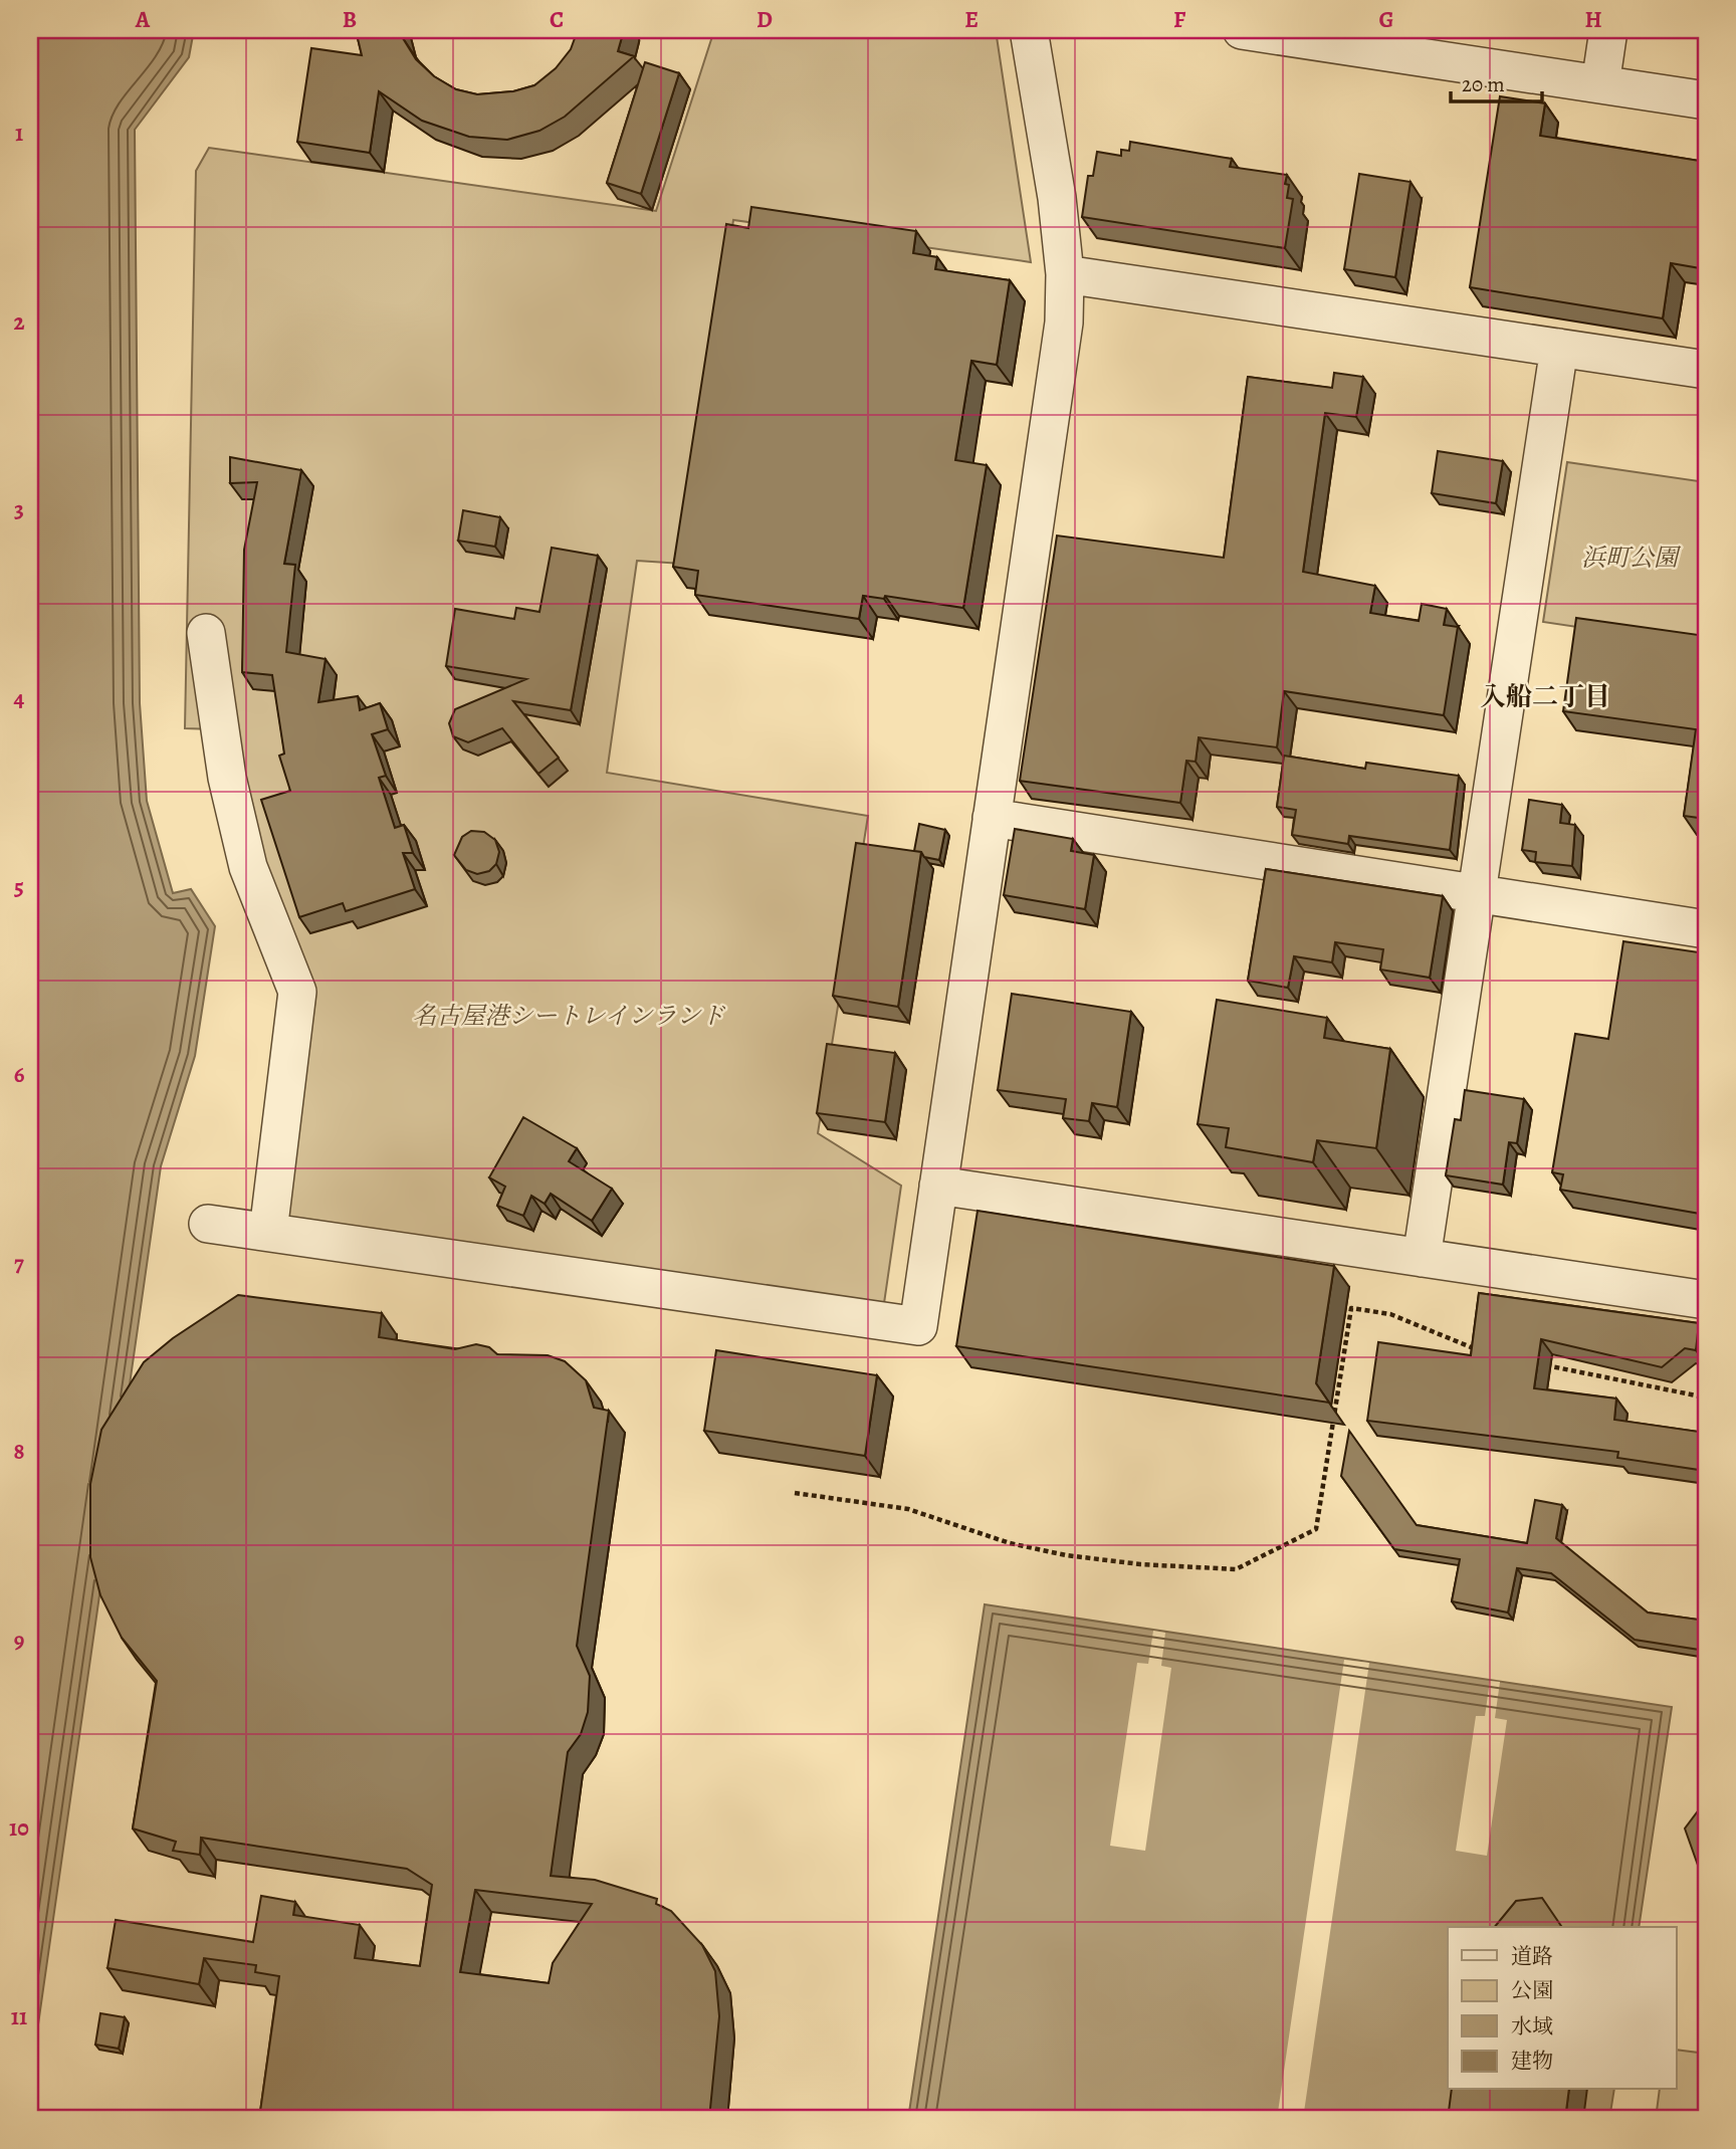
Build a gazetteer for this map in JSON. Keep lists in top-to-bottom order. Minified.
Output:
{"districts":["入船二丁目"],"parks":["浜町公園","名古屋港シートレインランド"],"legend":["道路","公園","水域","建物"],"scale_bar":"20 m","grid":{"columns":["A","B","C","D","E","F","G","H"],"rows":["1","2","3","4","5","6","7","8","9","10","11"]}}
